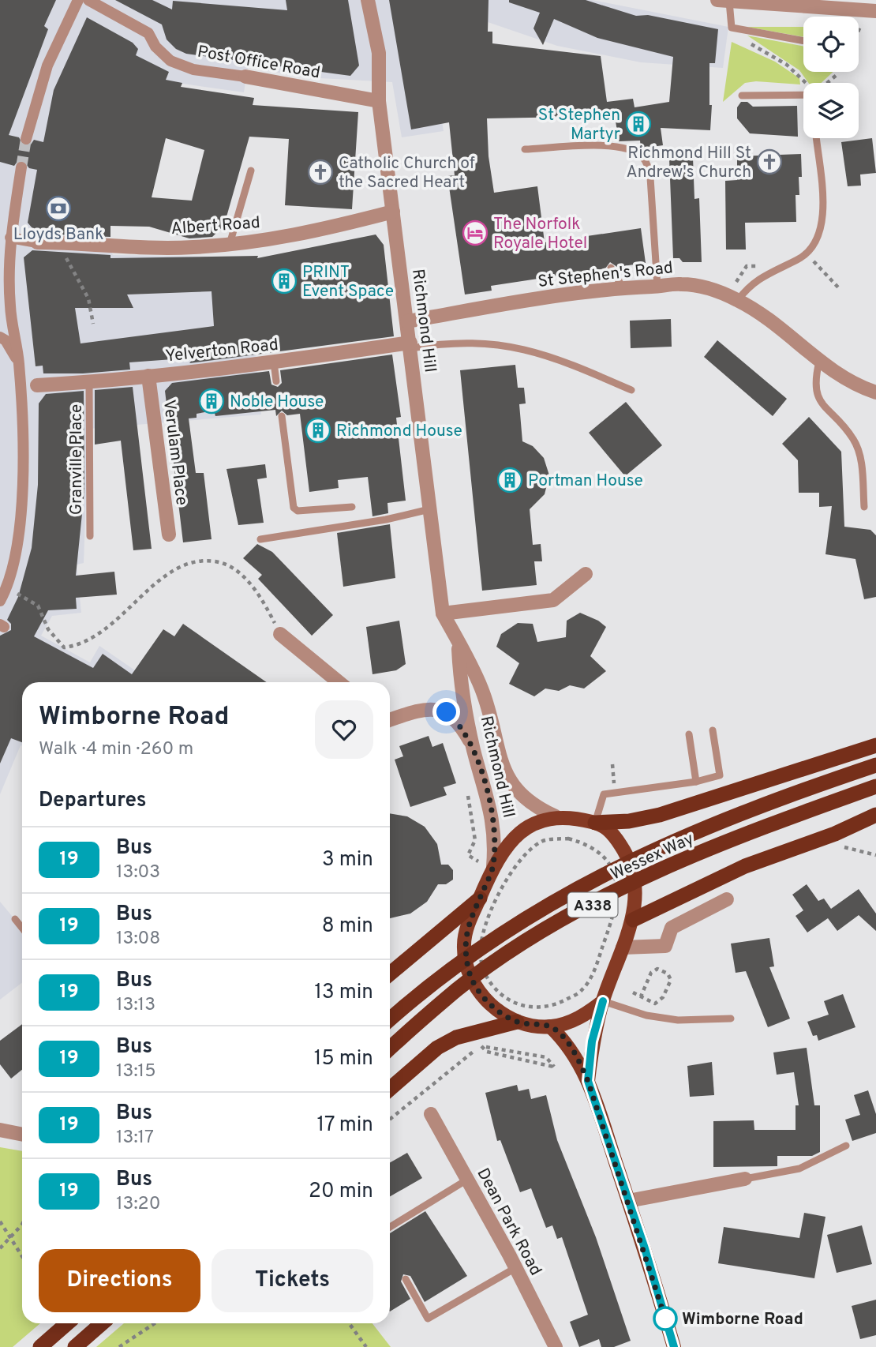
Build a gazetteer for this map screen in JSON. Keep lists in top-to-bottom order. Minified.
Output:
{"streets":{"highway":["Wessex Way","A338"],"street":["Post Office Road","Albert Road","St Stephen's Road","Richmond Hill","Yelverton Road","Verulam Place","Dean Park Road"],"lane":["Granville Place"]},"crossings":[["Post Office Road","Richmond Hill"],["Albert Road","Richmond Hill"],["St Stephen's Road","Richmond Hill"],["Richmond Hill","Yelverton Road"],["Yelverton Road","Verulam Place"],["Yelverton Road","Granville Place"]],"places":{"building":["St Stephen Martyr","PRINT Event Space","Noble House","Richmond House","Portman House"],"church":["Richmond Hill St Andrew's Church","Catholic Church of the Sacred Heart"],"bank":["Lloyds Bank"],"hotel":["The Norfolk Royale Hotel"],"other":["Wimborne Road"]},"lines":["bus line 19"],"page":{"heading":[["Wimborne Road","Walk · 4 min · 260 m"],"Departures"],"list":[{"mark":"19","name":"Bus","note":"13:03","value":"3 min"},{"mark":"19","name":"Bus","note":"13:08","value":"8 min"},{"mark":"19","name":"Bus","note":"13:13","value":"13 min"},{"mark":"19","name":"Bus","note":"13:15","value":"15 min"},{"mark":"19","name":"Bus","note":"13:17","value":"17 min"},{"mark":"19","name":"Bus","note":"13:20","value":"20 min"}],"buttons":["Directions","Tickets"]}}
